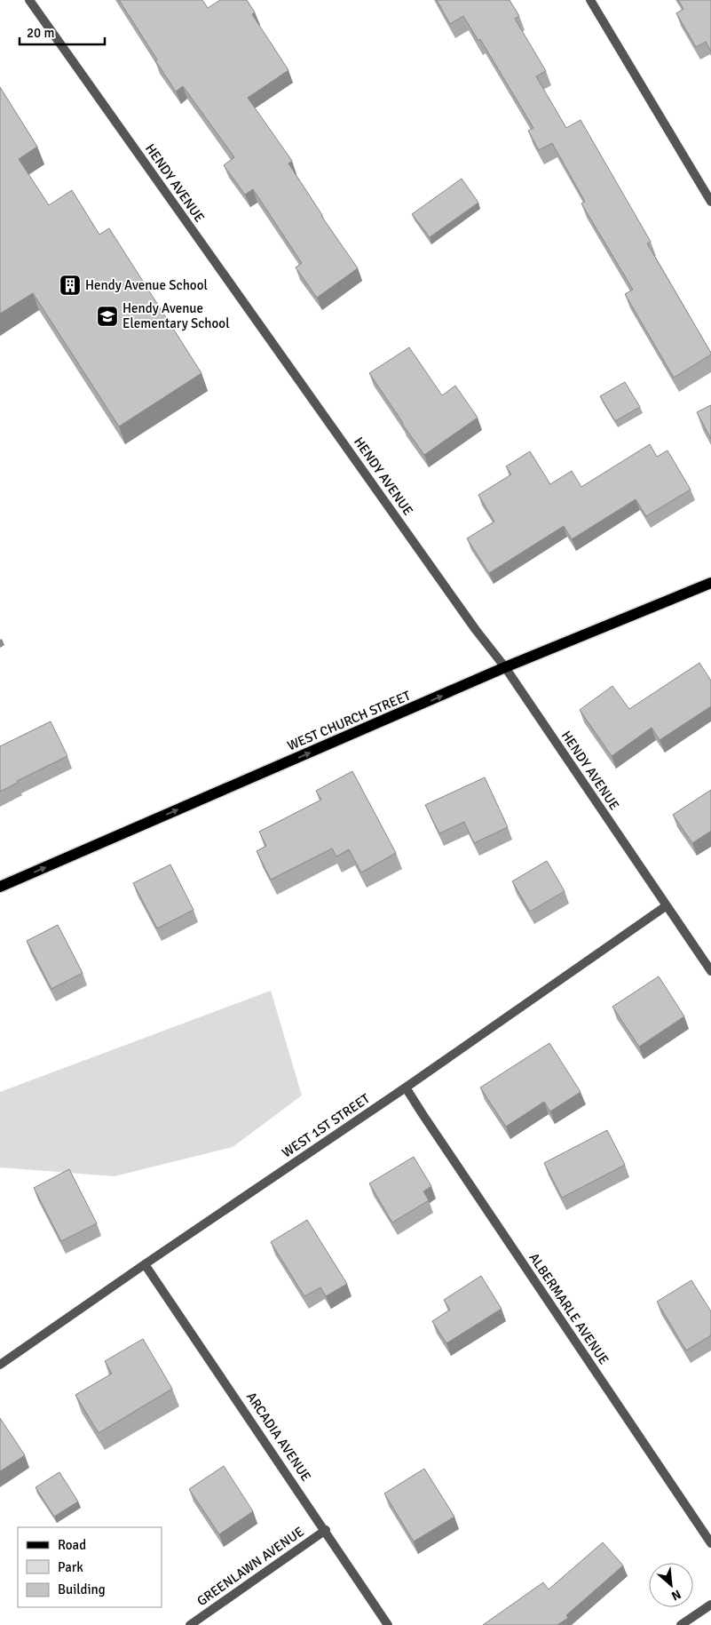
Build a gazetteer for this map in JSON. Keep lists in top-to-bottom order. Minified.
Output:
{"streets":{"main road":["WEST CHURCH STREET"],"street":["HENDY AVENUE","WEST 1ST STREET","ALBERMARLE AVENUE","ARCADIA AVENUE","GREENLAWN AVENUE"]},"crossings":[["HENDY AVENUE","WEST CHURCH STREET"],["HENDY AVENUE","WEST 1ST STREET"],["WEST 1ST STREET","ALBERMARLE AVENUE"],["WEST 1ST STREET","ARCADIA AVENUE"],["ARCADIA AVENUE","GREENLAWN AVENUE"]],"one_way":["WEST CHURCH STREET"],"places":{"building":["Hendy Avenue School"],"school or university":["Hendy Avenue Elementary School"]},"legend":["Road","Park","Building"],"scale_bar":"20 m","north":"bottom right"}
